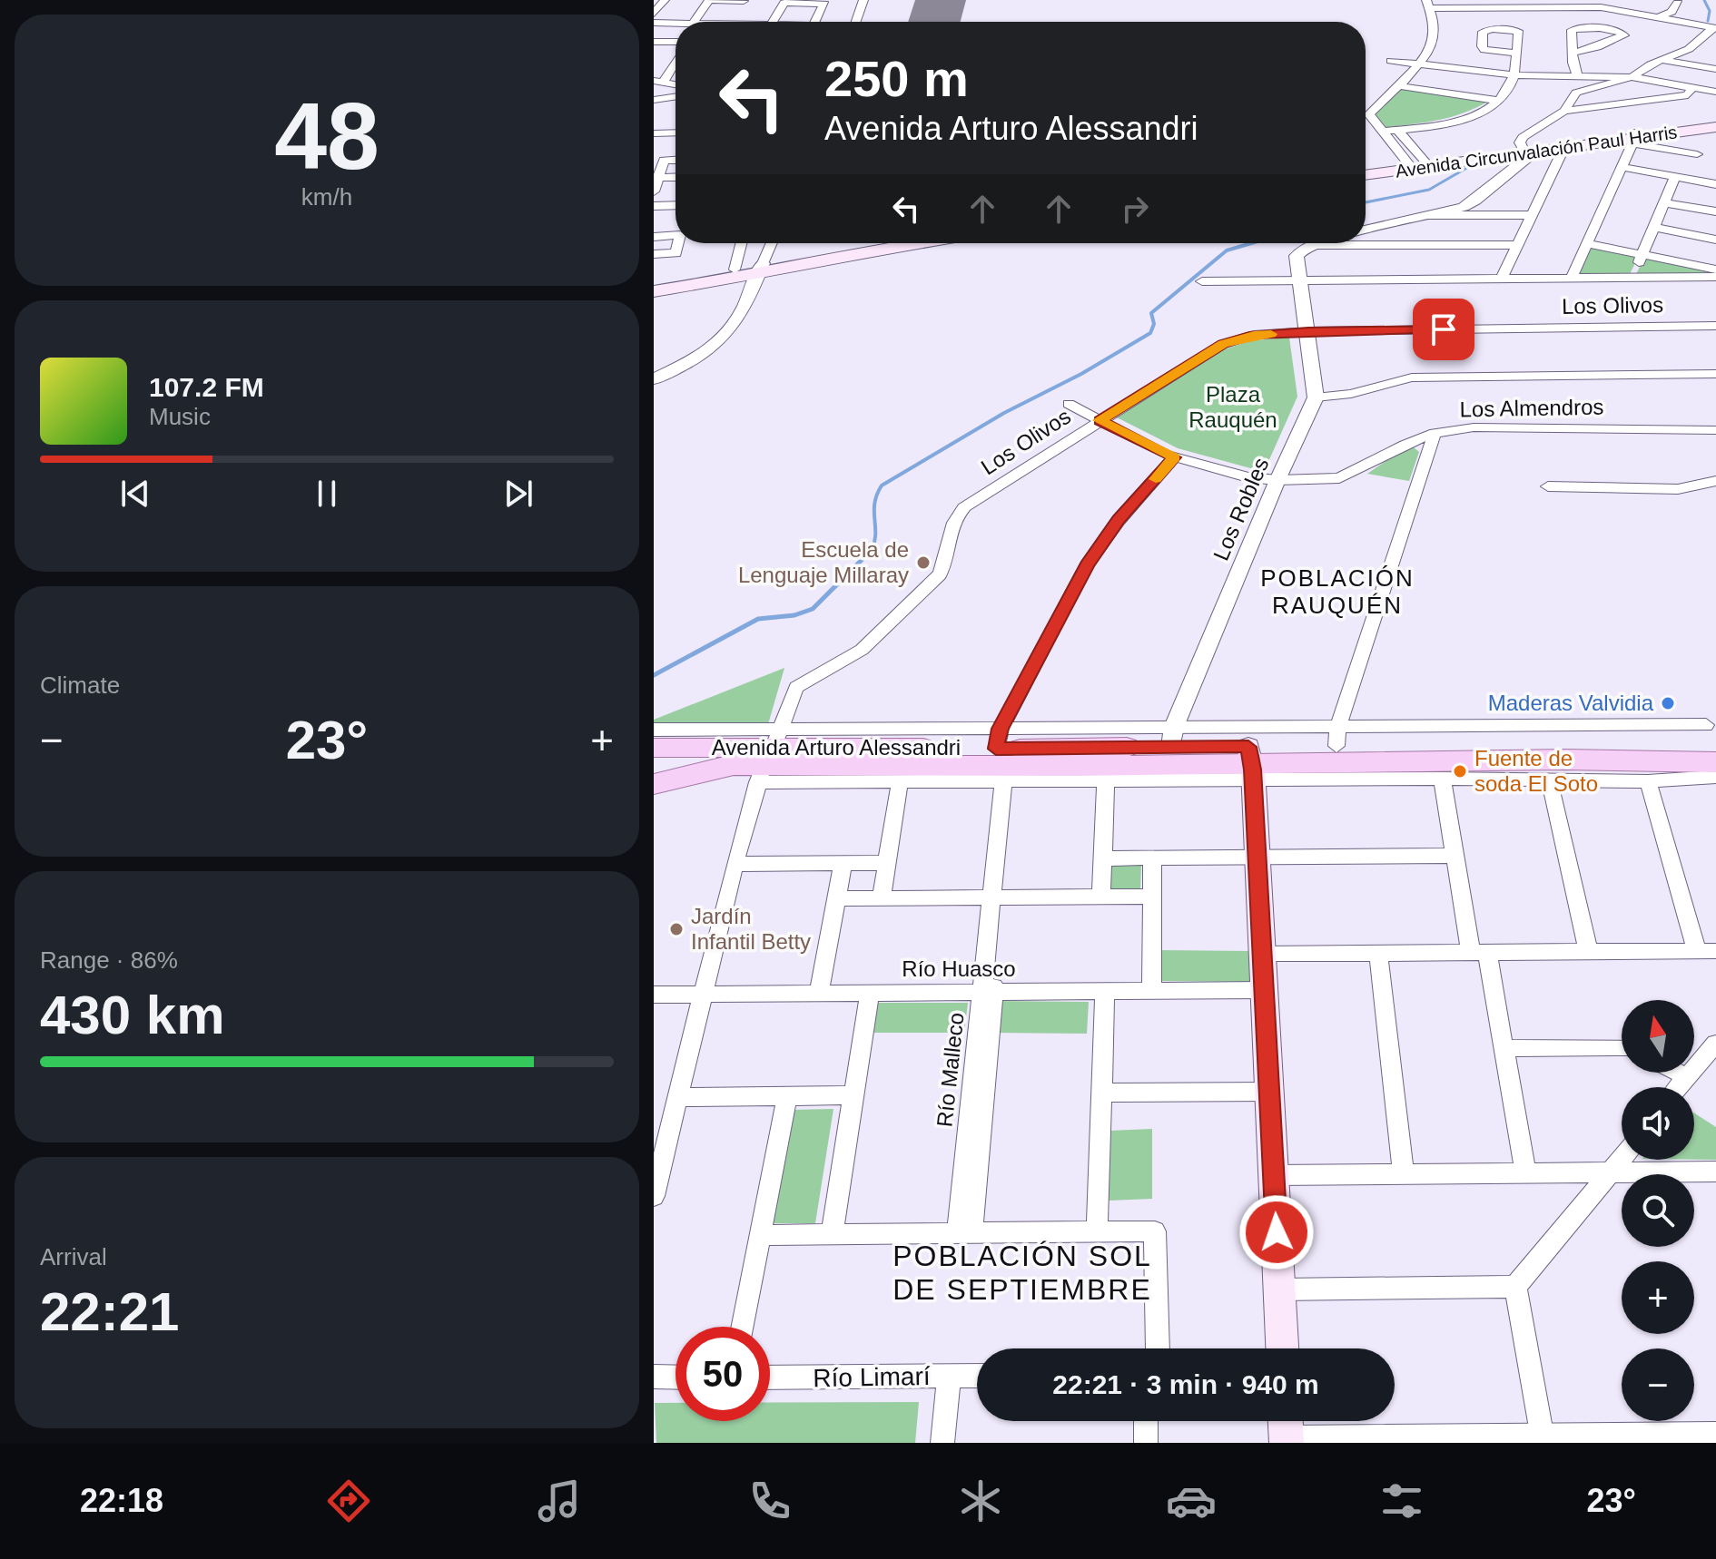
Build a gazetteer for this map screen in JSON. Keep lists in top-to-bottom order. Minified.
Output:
{"streets":{"main road":["Avenida Circunvalación Paul Harris","Avenida Arturo Alessandri"],"street":["Los Olivos","Los Almendros","Los Robles","Río Huasco","Río Malleco","Río Limarí"]},"crossings":[["Los Olivos","Los Almendros"],["Los Olivos","Avenida Arturo Alessandri"],["Los Olivos","Río Huasco"],["Los Almendros","Los Robles"],["Los Robles","Avenida Arturo Alessandri"],["Avenida Arturo Alessandri","Río Malleco"],["Río Huasco","Río Malleco"]],"districts":["POBLACIÓN RAUQUÉN","POBLACIÓN SOL DE SEPTIEMBRE"],"parks":["Plaza Rauquén"],"places":["Escuela de Lenguaje Millaray","Maderas Valvidia","Fuente de soda El Soto","Jardín Infantil Betty"],"north":"top","page":{"tile":[["48","km/h"],"Climate",["Range · 86%","430 km"],["Arrival","22:21"]],"turn":["250 m","Avenida Arturo Alessandri"],"song":["107.2 FM","Music"],"heat":["−","23°","+"],"map_buttons":["+","−"],"limit":"50","trip":"22:21 · 3 min · 940 m","tabs":["22:18","23°"]}}
